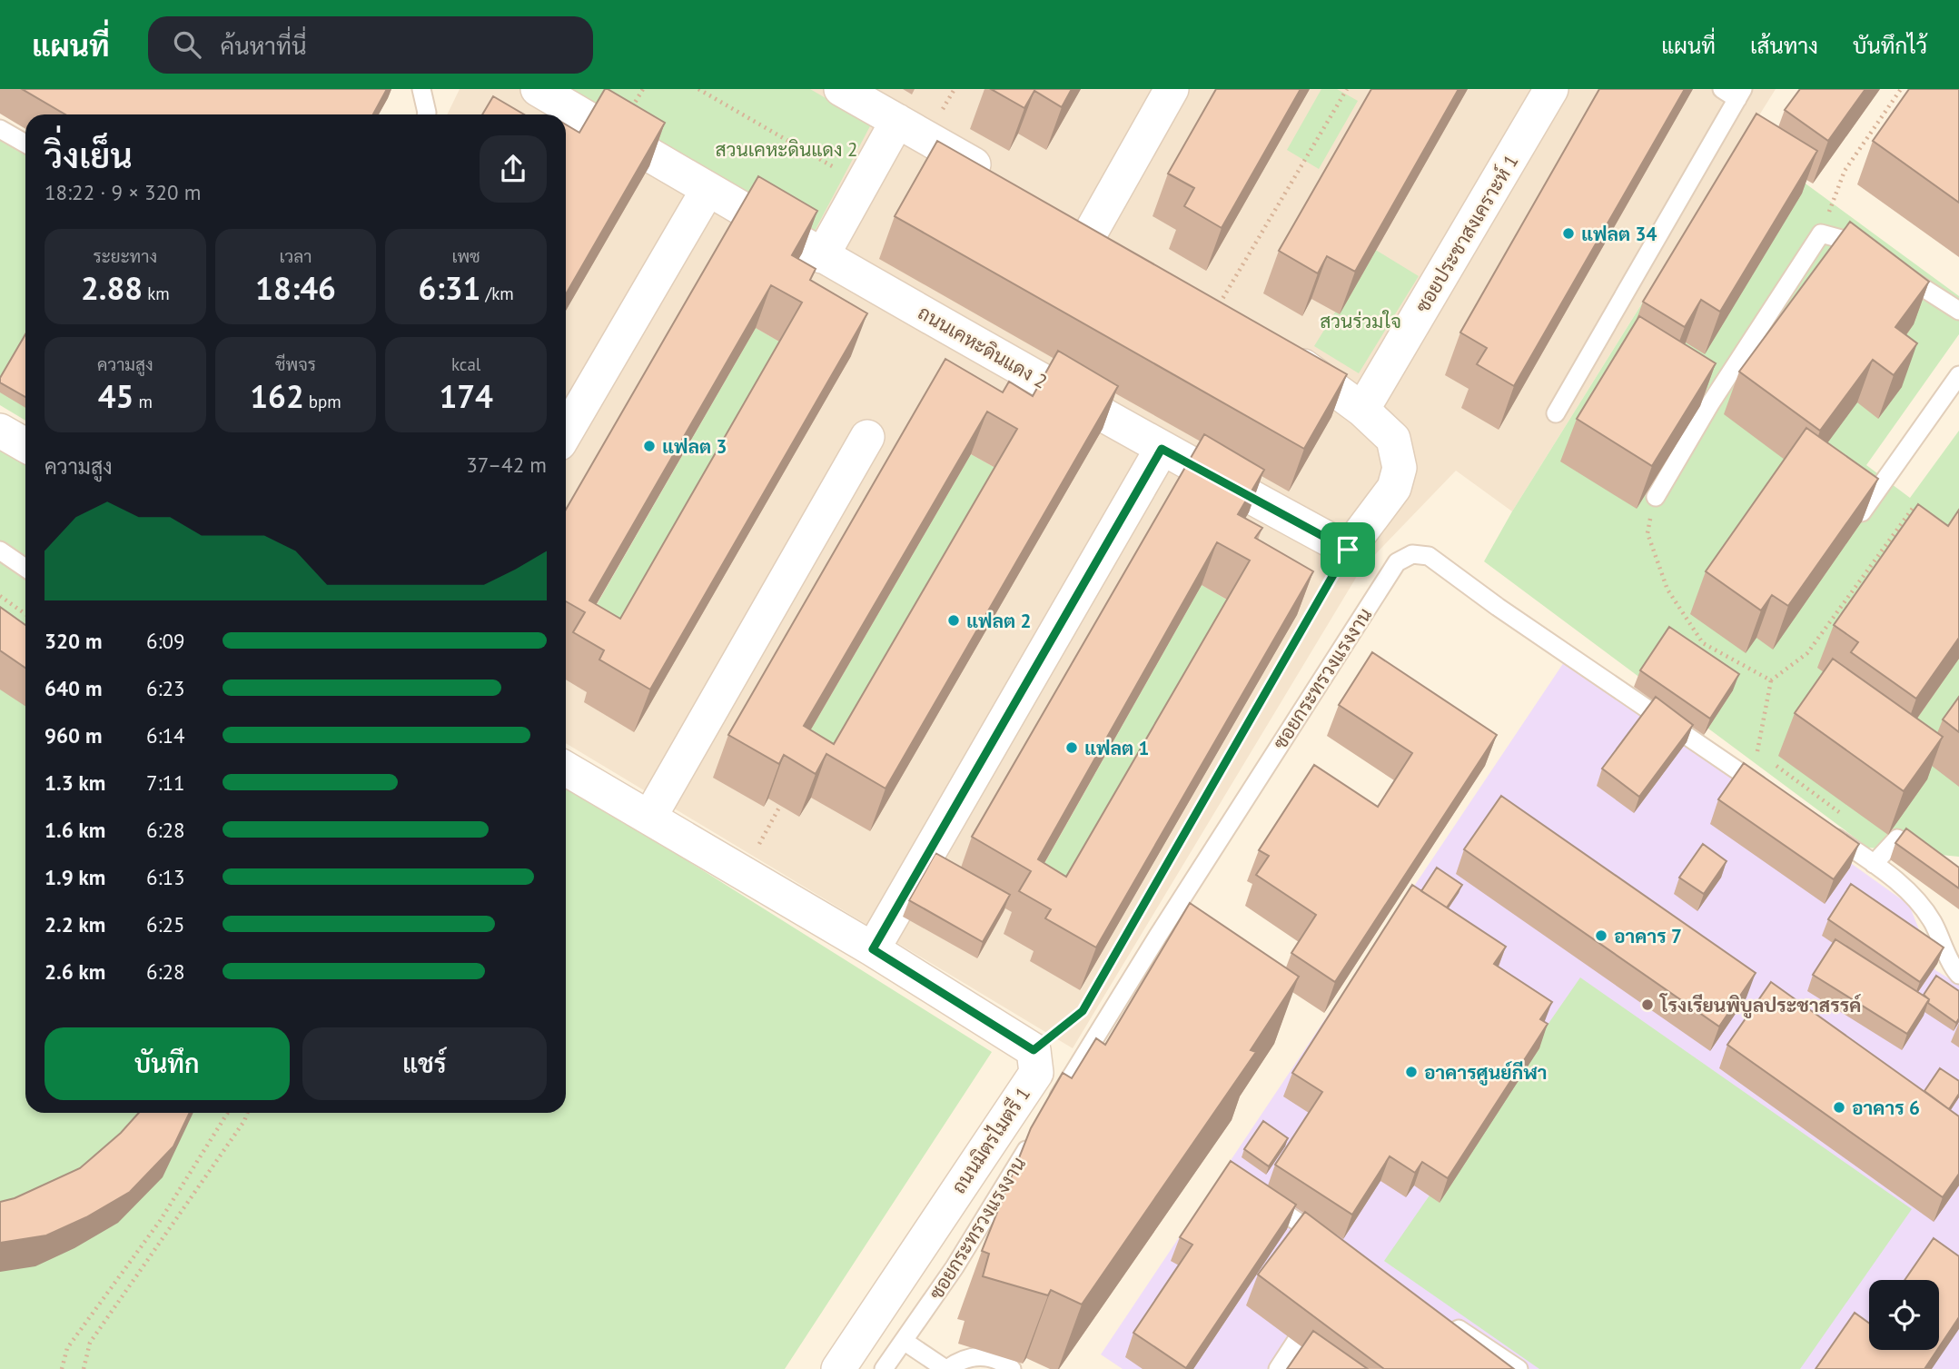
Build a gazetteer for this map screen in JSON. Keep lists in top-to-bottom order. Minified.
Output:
{"streets":{"street":["ซอยประชาสงเคราะห์ 1","ถนนเคหะดินแดง 2","ถนนมิตรไมตรี 1"],"lane":["ซอยกระทรวงแรงงาน"]},"parks":["สวนเคหะดินแดง 2","สวนร่วมใจ"],"places":["แฟลต 34","แฟลต 3","แฟลต 2","แฟลต 1","อาคาร 7","โรงเรียนพิบูลประชาสรรค์","อาคารศูนย์กีฬา","อาคาร 6"],"page":{"header":"แผนที่","search":"ค้นหาที่นี่","nav":["แผนที่","เส้นทาง","บันทึกไว้"],"heading":["วิ่งเย็น","18:22 · 9 × 320 m"],"stats":[["ระยะทาง","2.88 km"],["เวลา","18:46"],["เพซ","6:31 /km"],["ความสูง","45 m"],["ชีพจร","162 bpm"],["kcal","174"]],"chart":["ความสูง","37–42 m"],"list":[{"name":"320 m","note":"6:09"},{"name":"640 m","note":"6:23"},{"name":"960 m","note":"6:14"},{"name":"1.3 km","note":"7:11"},{"name":"1.6 km","note":"6:28"},{"name":"1.9 km","note":"6:13"},{"name":"2.2 km","note":"6:25"},{"name":"2.6 km","note":"6:28"}],"buttons":["บันทึก","แชร์"]}}
